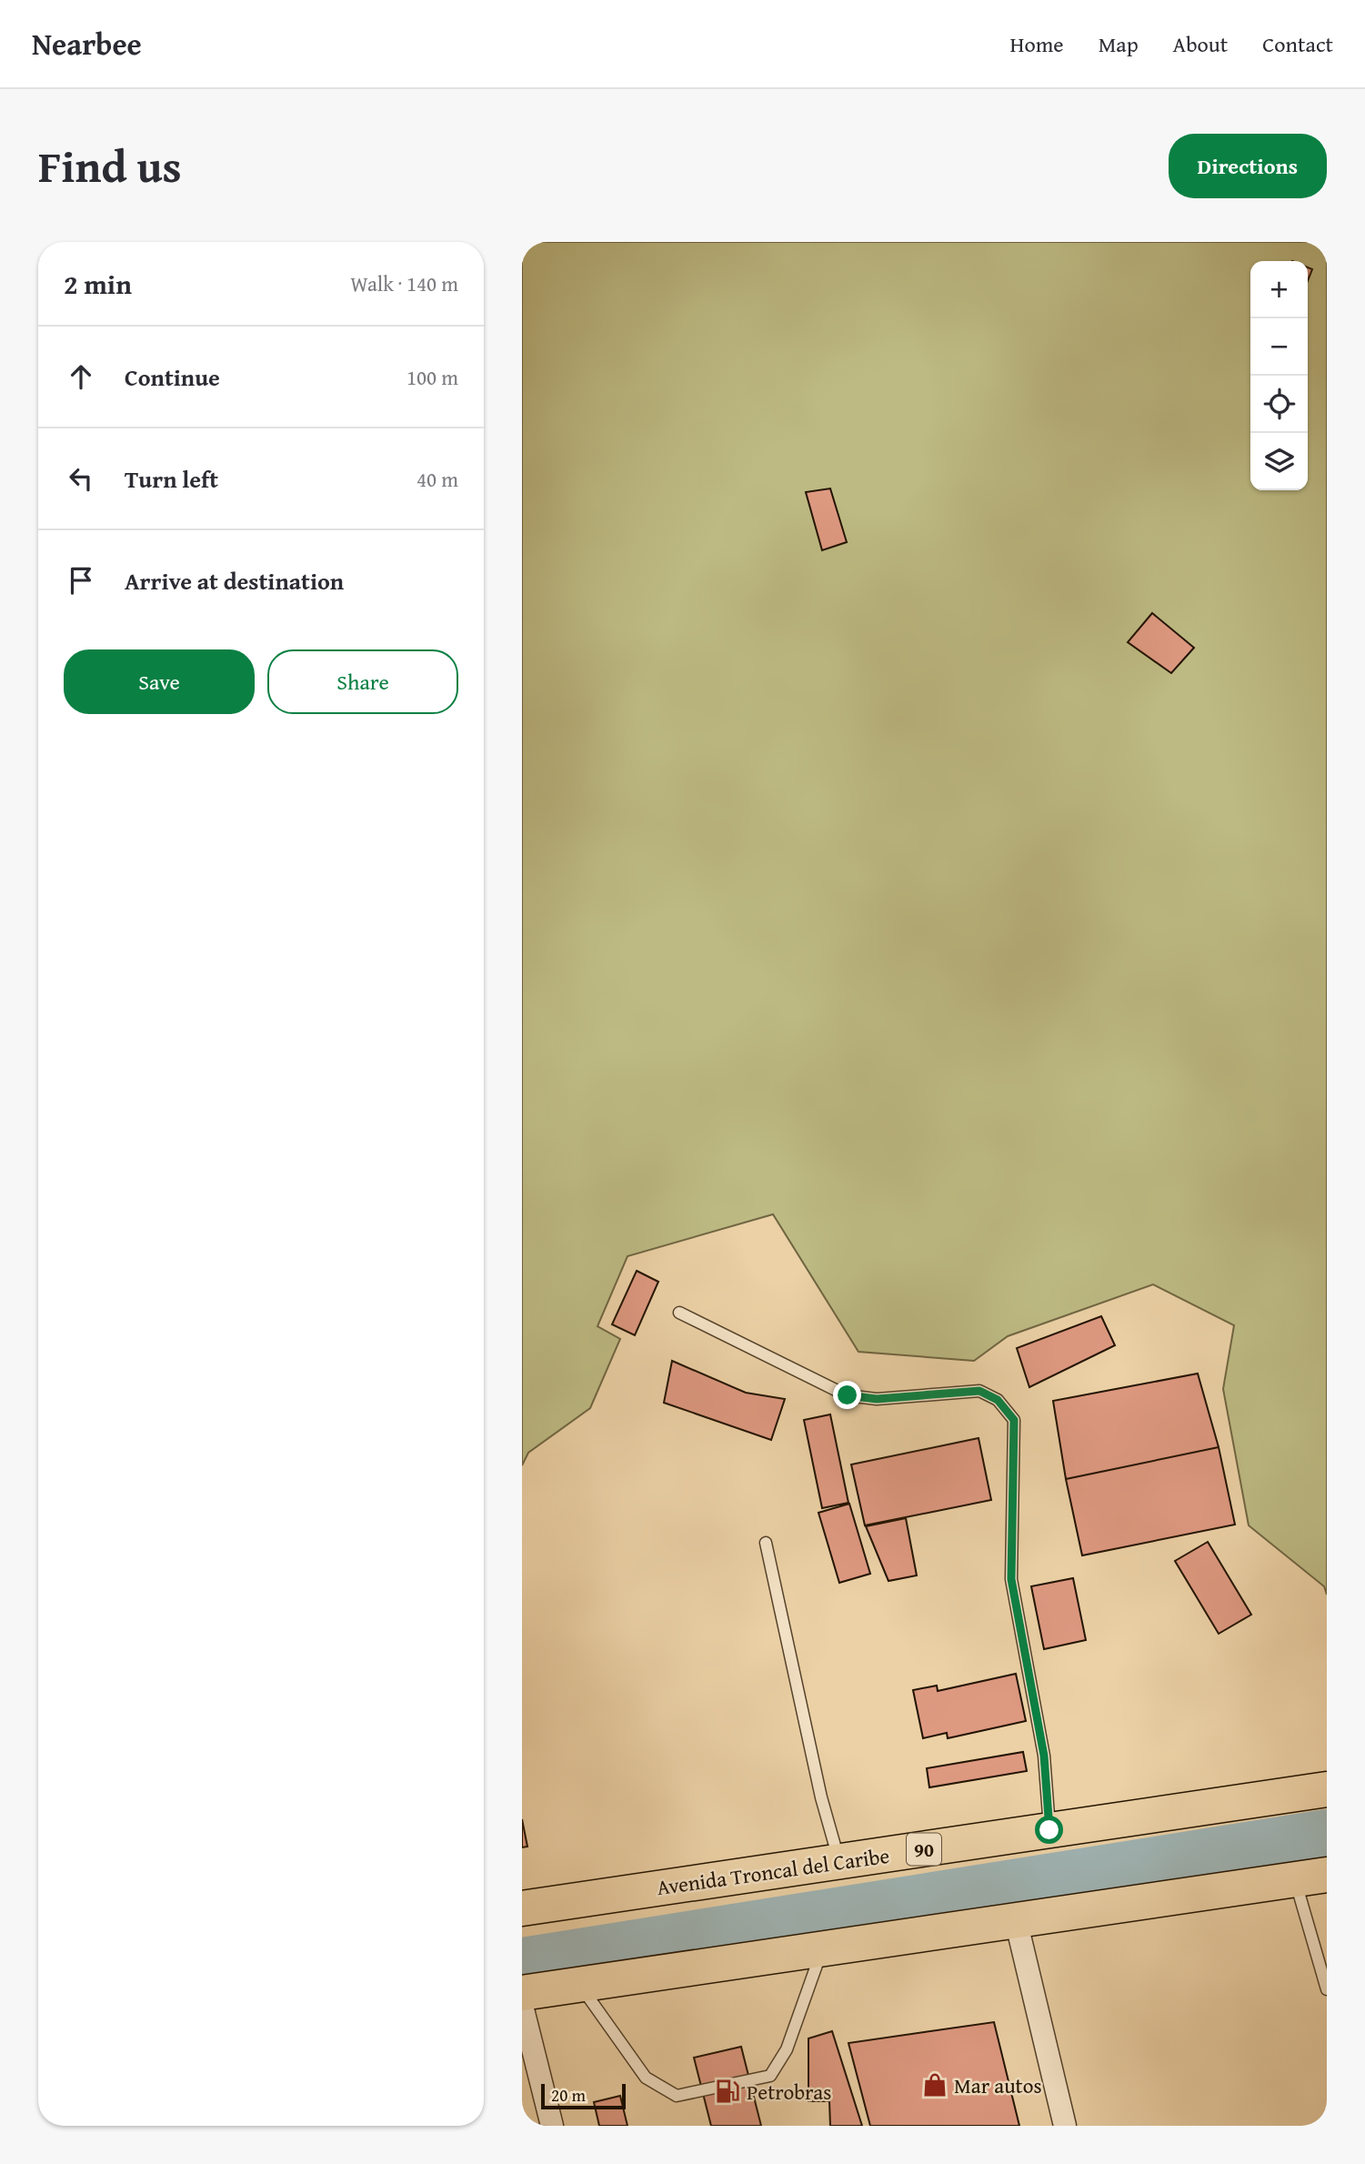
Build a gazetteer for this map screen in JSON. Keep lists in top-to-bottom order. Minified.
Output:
{"streets":{"highway":["90","Avenida Troncal del Caribe"]},"places":{"shop":["Mar autos"],"fuel station":["Petrobras"]},"scale_bar":"20 m","page":{"header":"Nearbee","nav":["Home","Map","About","Contact"],"title":"Find us","buttons":["Directions",["Save","Share"]],"heading":["2 min","Walk · 140 m"],"map_buttons":["+","−"],"list":[["Continue","100 m"],["Turn left","40 m"],"Arrive at destination"],"scale":"20 m"}}
